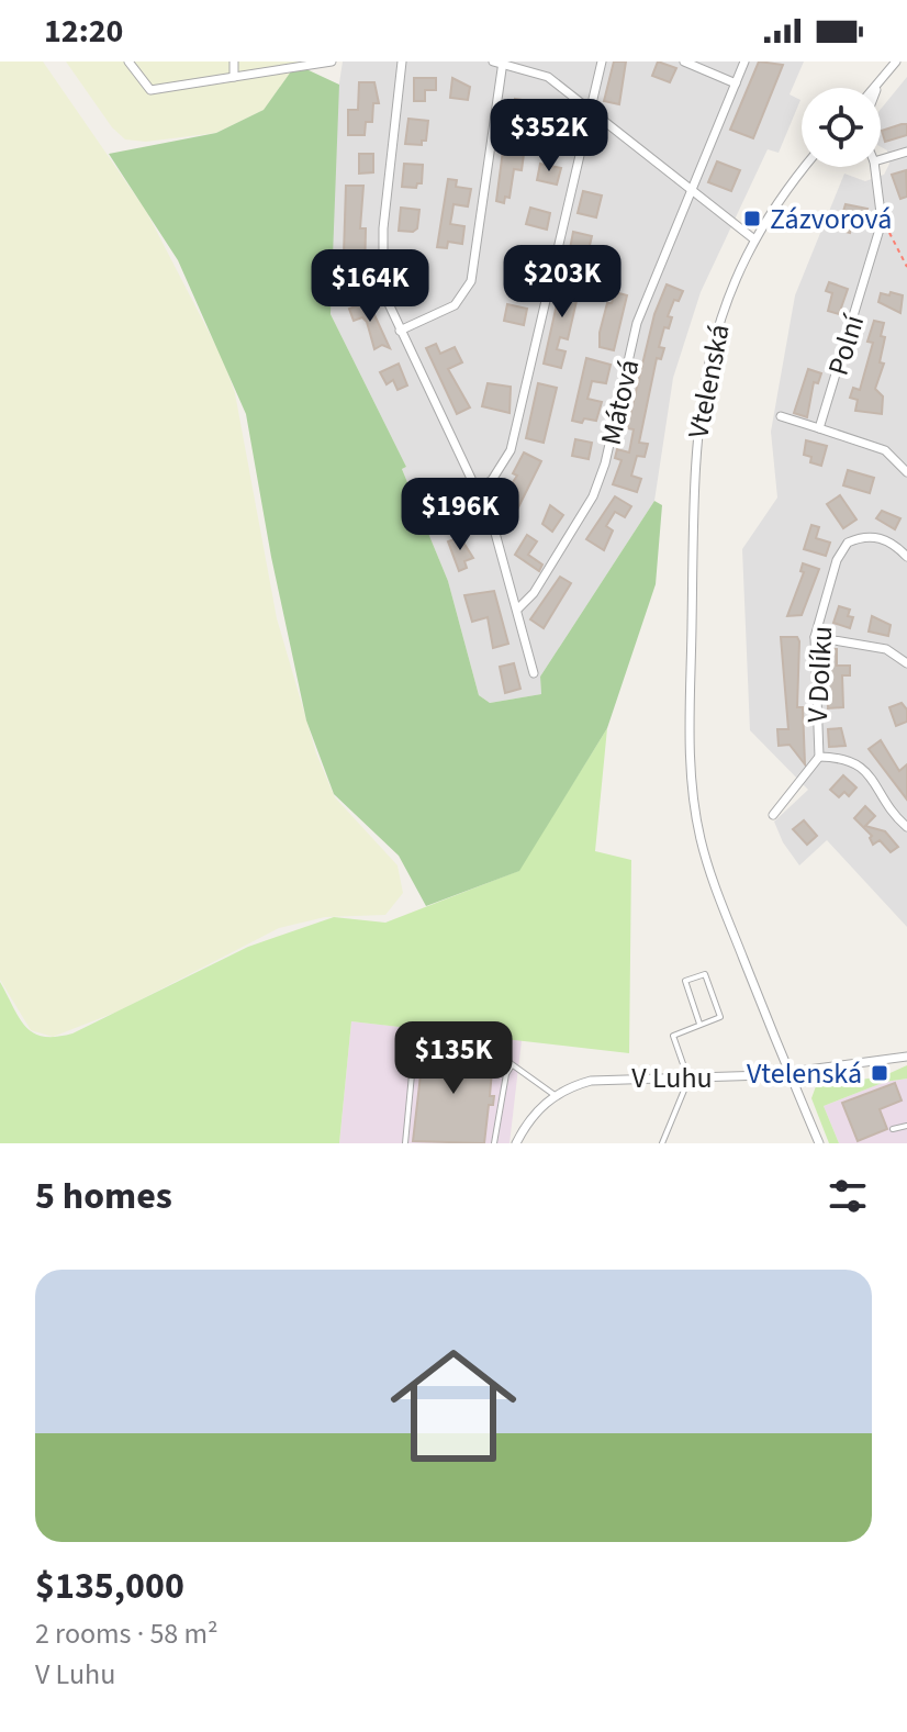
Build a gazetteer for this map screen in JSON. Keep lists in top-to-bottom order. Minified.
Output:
{"streets":{"street":["Polní","Vtelenská","Mátová","V Dolíku","V Luhu"]},"crossings":[["Vtelenská","V Luhu"]],"places":{"transit":["Zázvorová","Vtelenská"]},"page":{"status":"12:20","price":["$352K","$203K","$164K","$196K","$135K"],"heading":"5 homes","list":[{"name":"$135,000","note":"2 rooms · 58 m² · V Luhu"}]}}
